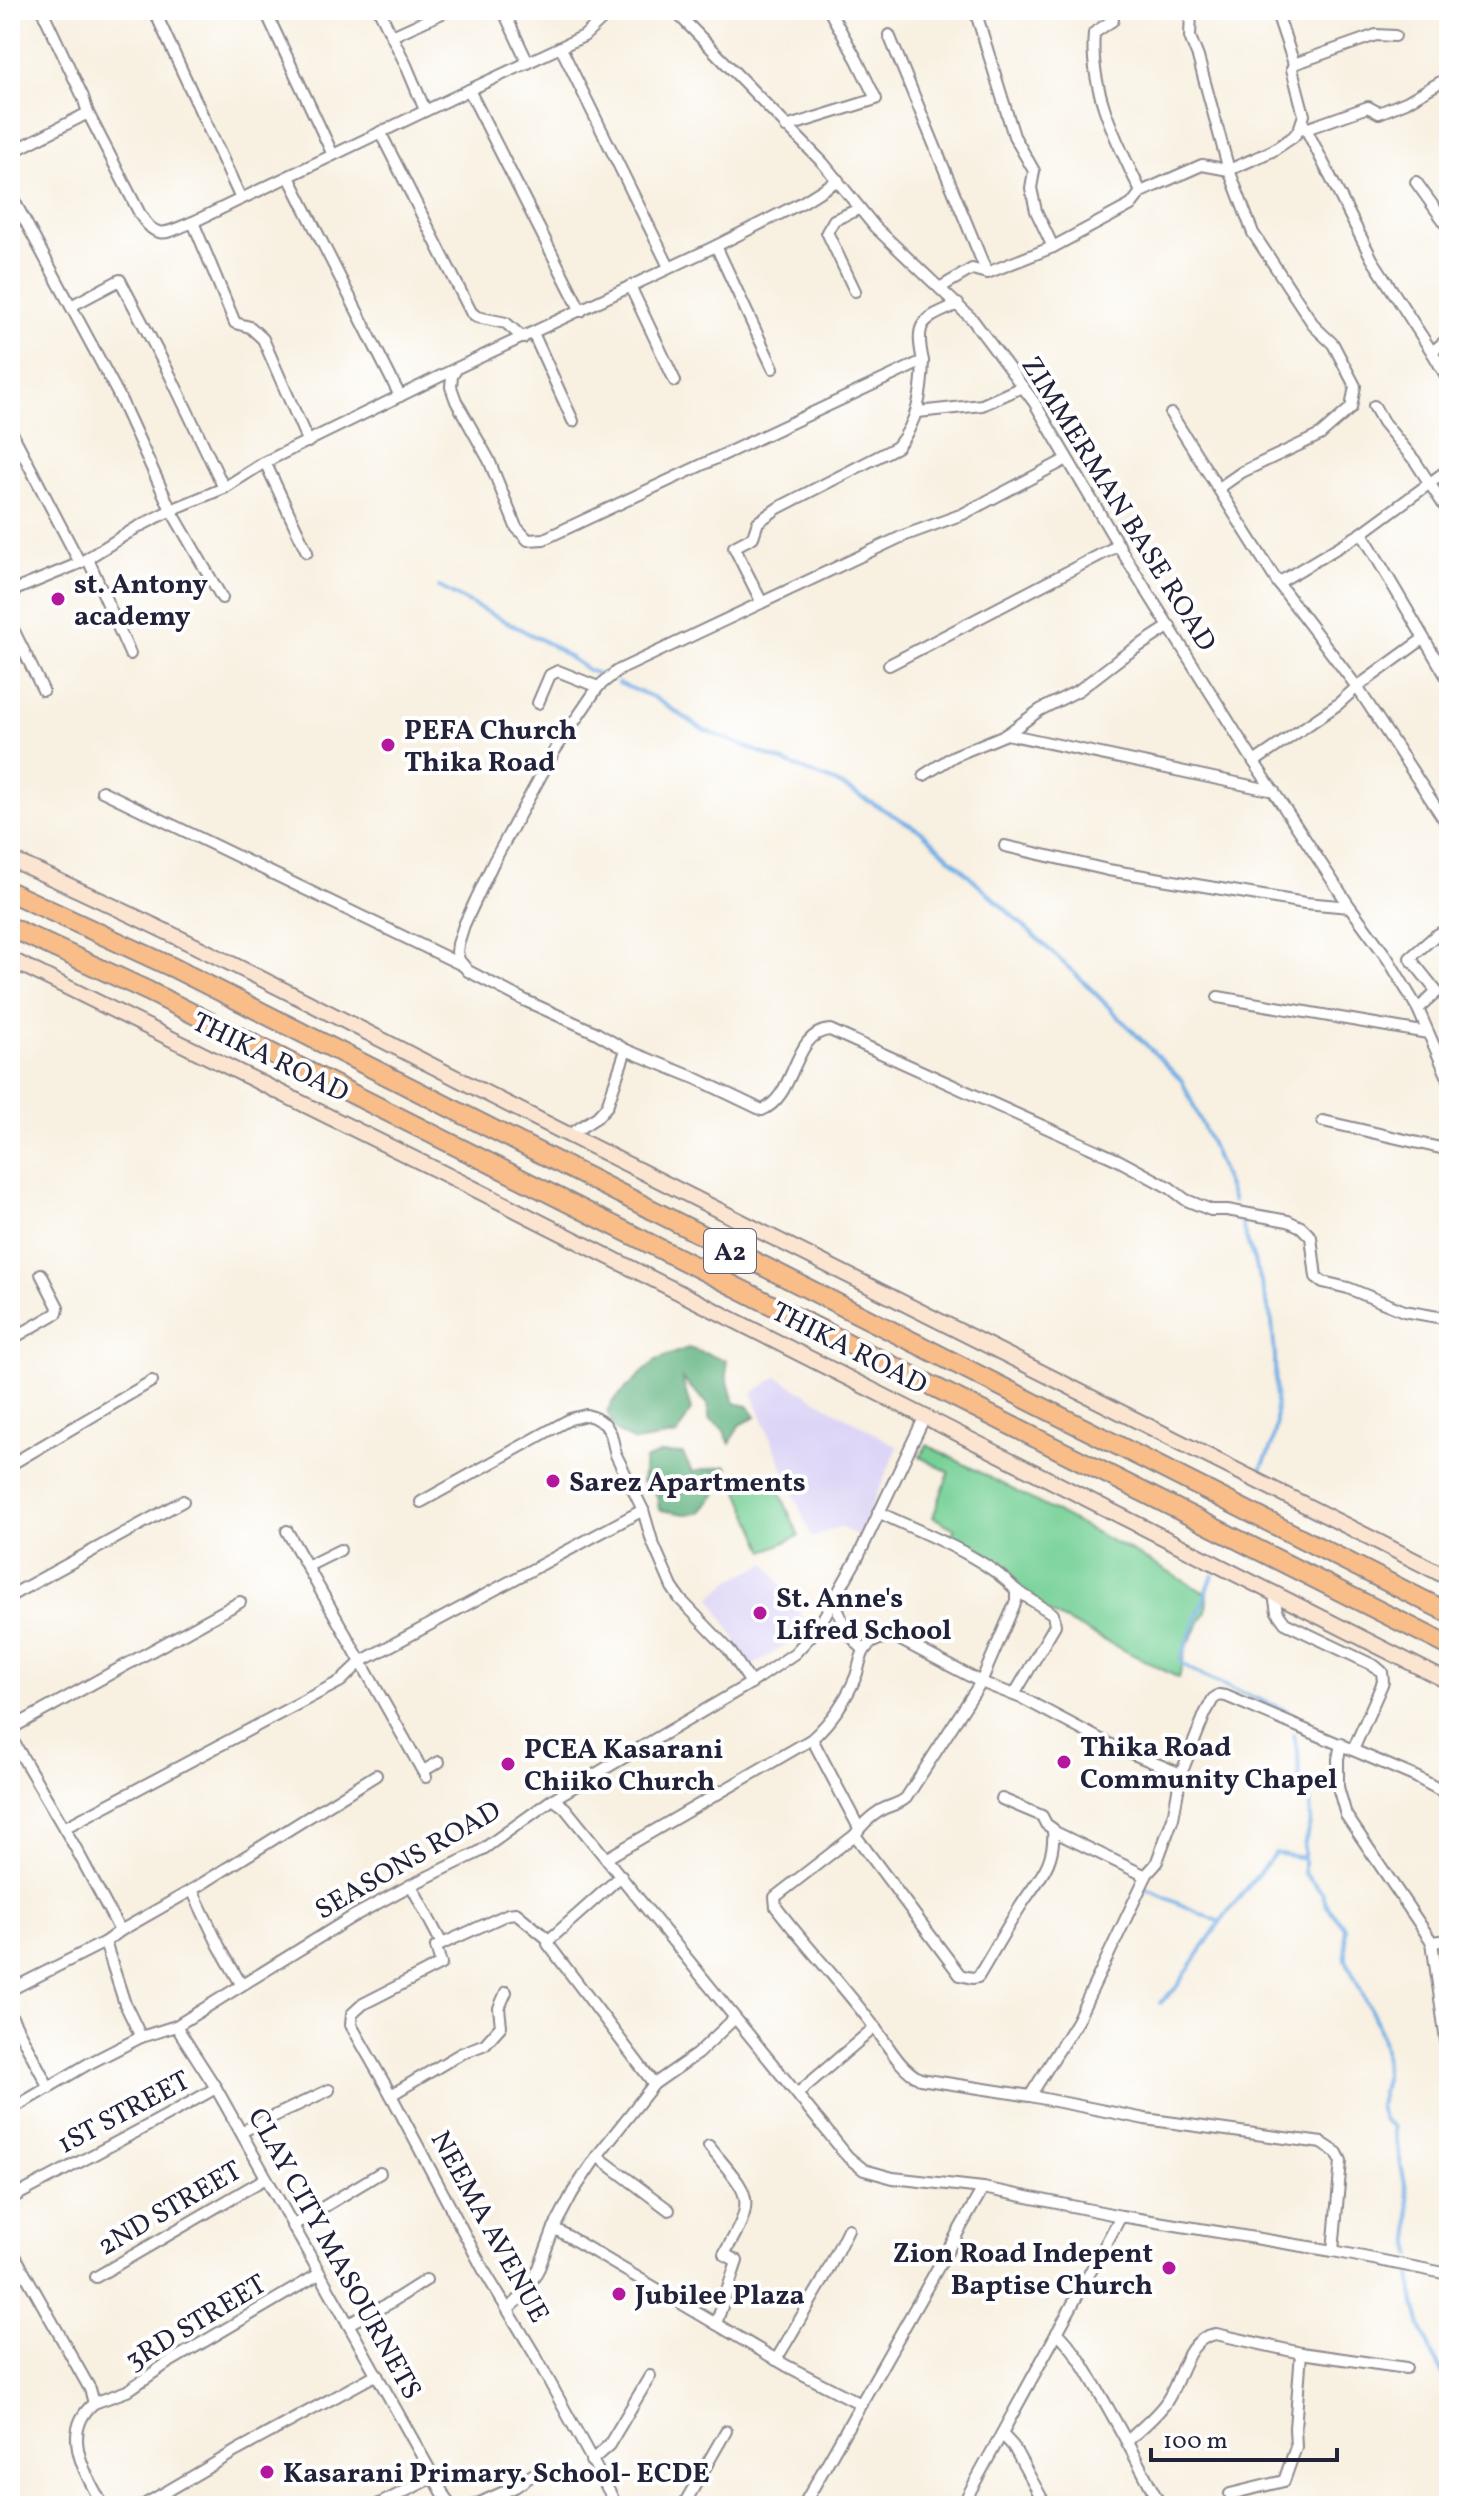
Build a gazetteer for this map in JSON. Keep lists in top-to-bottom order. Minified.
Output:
{"streets":{"highway":["THIKA ROAD","A2"],"street":["ZIMMERMAN BASE ROAD","SEASONS ROAD","1ST STREET","2ND STREET","NEEMA AVENUE","CLAY CITY MASOURNETS","3RD STREET"]},"crossings":[["THIKA ROAD","SEASONS ROAD"],["SEASONS ROAD","CLAY CITY MASOURNETS"],["1ST STREET","CLAY CITY MASOURNETS"],["2ND STREET","CLAY CITY MASOURNETS"],["CLAY CITY MASOURNETS","3RD STREET"]],"places":["st. Antony academy","PEFA Church Thika Road","Sarez Apartments","St. Anne's Lifred School","Thika Road Community Chapel","PCEA Kasarani Chiiko Church","Zion Road Indepent Baptise Church","Jubilee Plaza","Kasarani Primary. School- ECDE"],"scale_bar":"100 m"}
